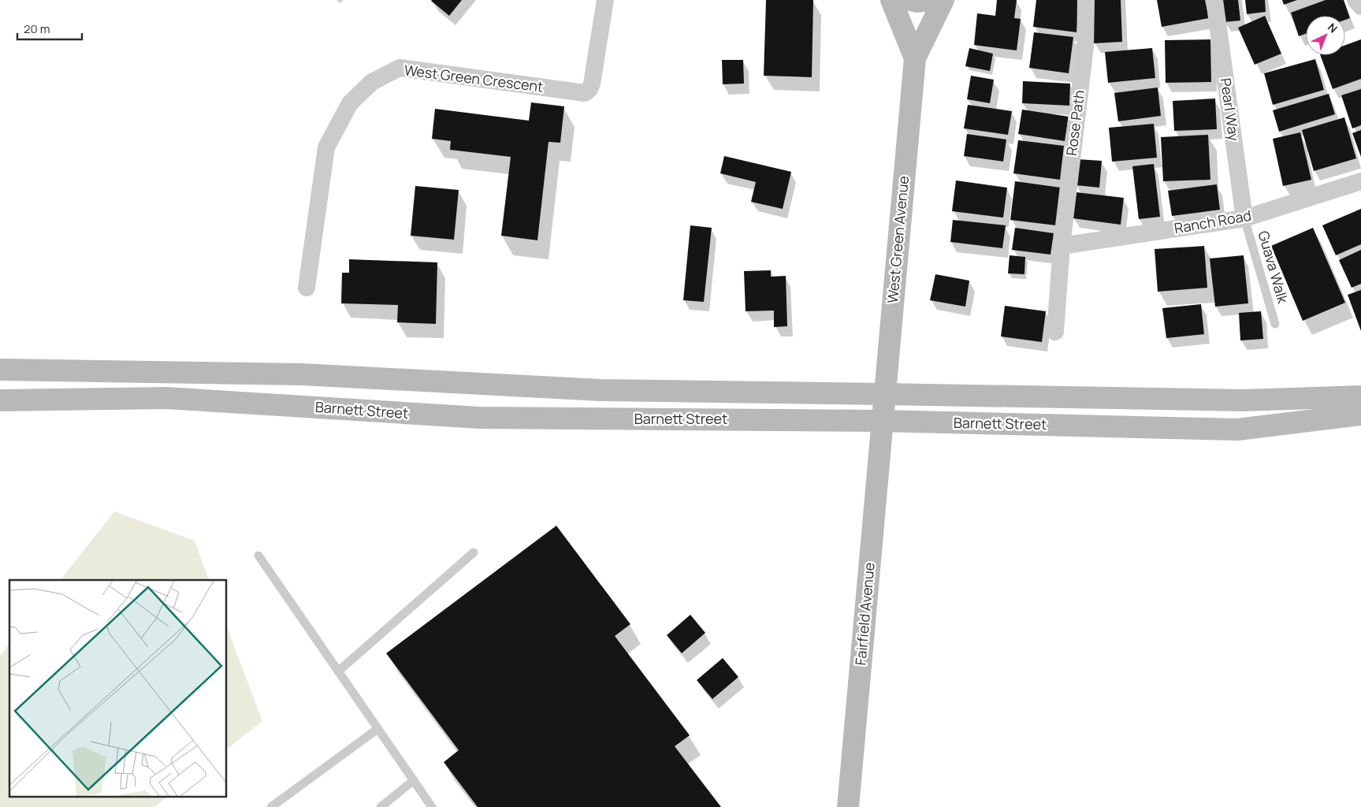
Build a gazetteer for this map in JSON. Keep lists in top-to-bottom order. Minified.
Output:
{"streets":{"main road":["West Green Avenue","Barnett Street","Fairfield Avenue"],"street":["West Green Crescent","Pearl Way","Rose Path","Ranch Road"],"lane":["Guava Walk"]},"crossings":[["Pearl Way","Ranch Road"],["Pearl Way","Guava Walk"],["Rose Path","Ranch Road"],["Ranch Road","Guava Walk"],["West Green Avenue","Barnett Street"],["West Green Avenue","Fairfield Avenue"],["Barnett Street","Fairfield Avenue"]],"scale_bar":"20 m","north":"top right"}
